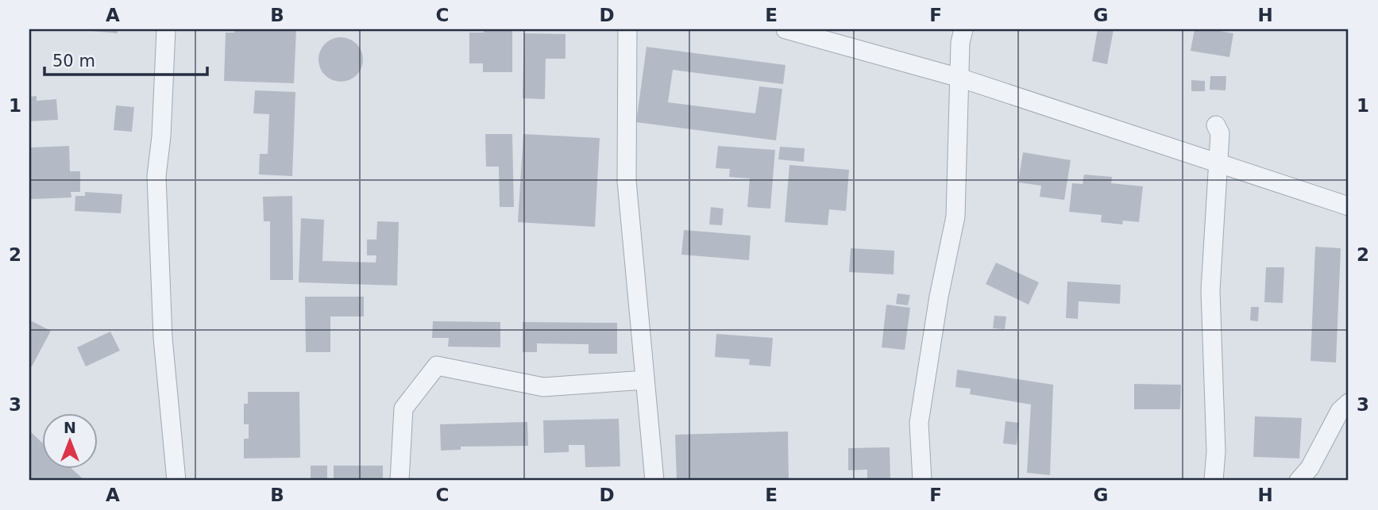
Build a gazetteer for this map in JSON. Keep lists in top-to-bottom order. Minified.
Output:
{"scale_bar":"50 m","north":"top","grid":{"columns":["A","B","C","D","E","F","G","H"],"rows":["1","2","3"]}}
